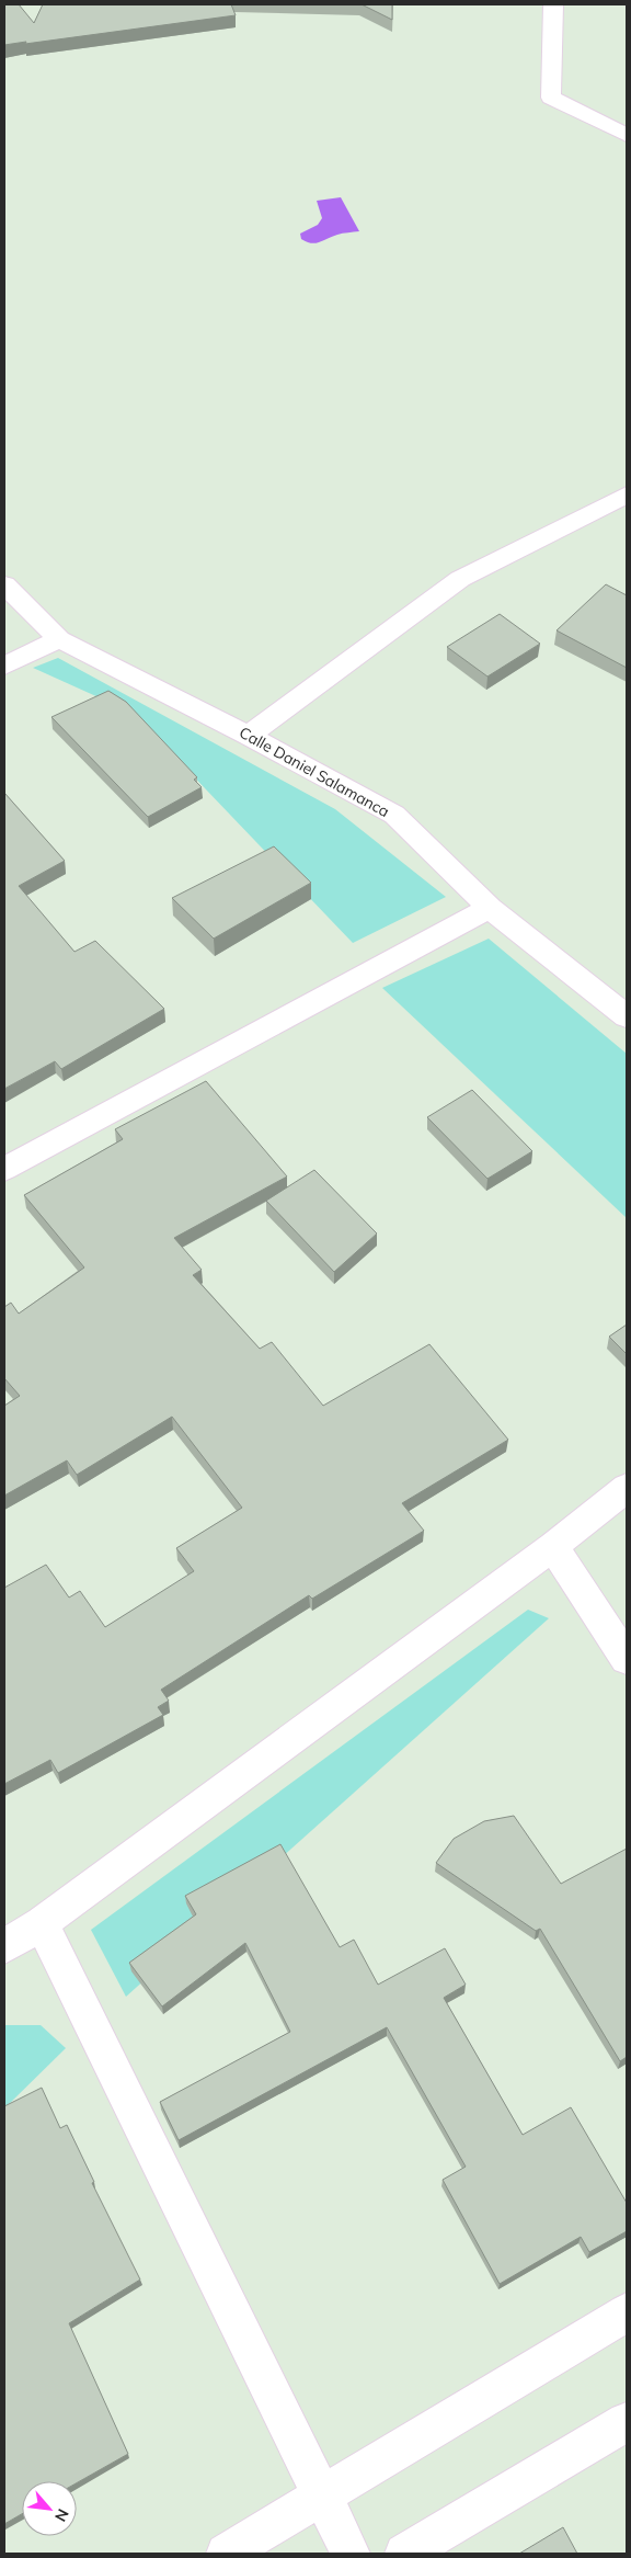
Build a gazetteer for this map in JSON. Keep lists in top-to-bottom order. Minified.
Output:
{"streets":{"street":["Calle Daniel Salamanca"]},"north":"bottom right"}
